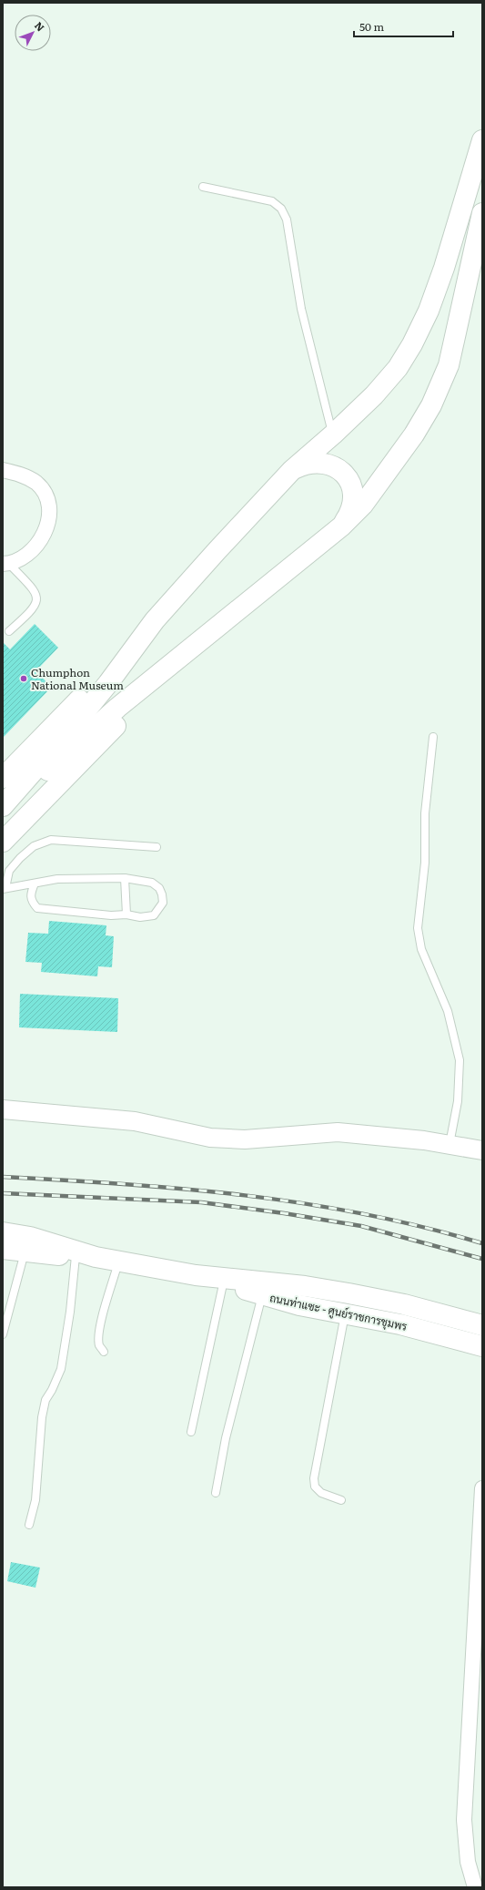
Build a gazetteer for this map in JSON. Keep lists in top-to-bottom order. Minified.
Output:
{"streets":{"main road":["ถนนท่าแซะ - ศูนย์ราชการชุมพร"]},"places":["Chumphon National Museum"],"scale_bar":"50 m","north":"top right"}
